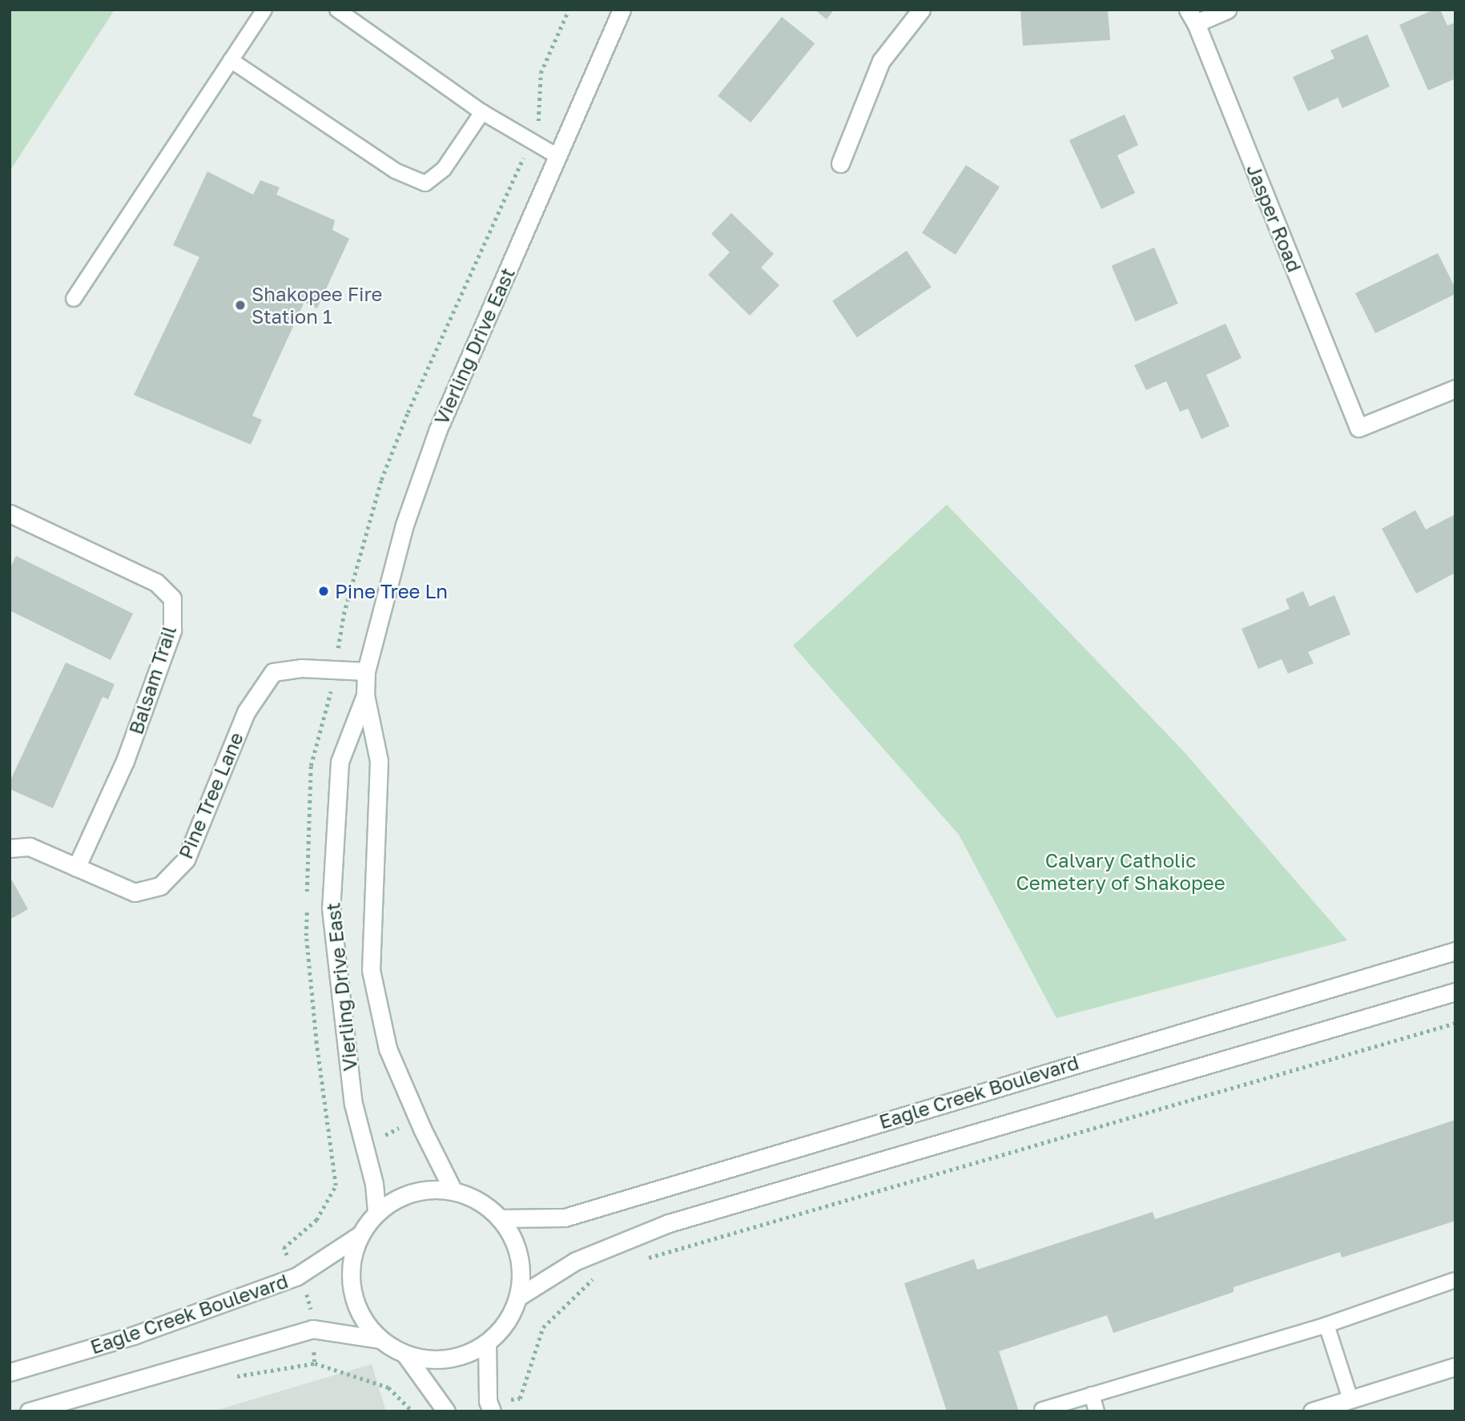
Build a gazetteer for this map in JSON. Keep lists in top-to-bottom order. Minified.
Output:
{"streets":{"street":["Jasper Road","Vierling Drive East","Balsam Trail","Pine Tree Lane","Eagle Creek Boulevard"]},"crossings":[["Vierling Drive East","Pine Tree Lane"],["Vierling Drive East","Eagle Creek Boulevard"],["Balsam Trail","Pine Tree Lane"]],"parks":["Calvary Catholic Cemetery of Shakopee"],"places":["Shakopee Fire Station 1","Pine Tree Ln"]}
